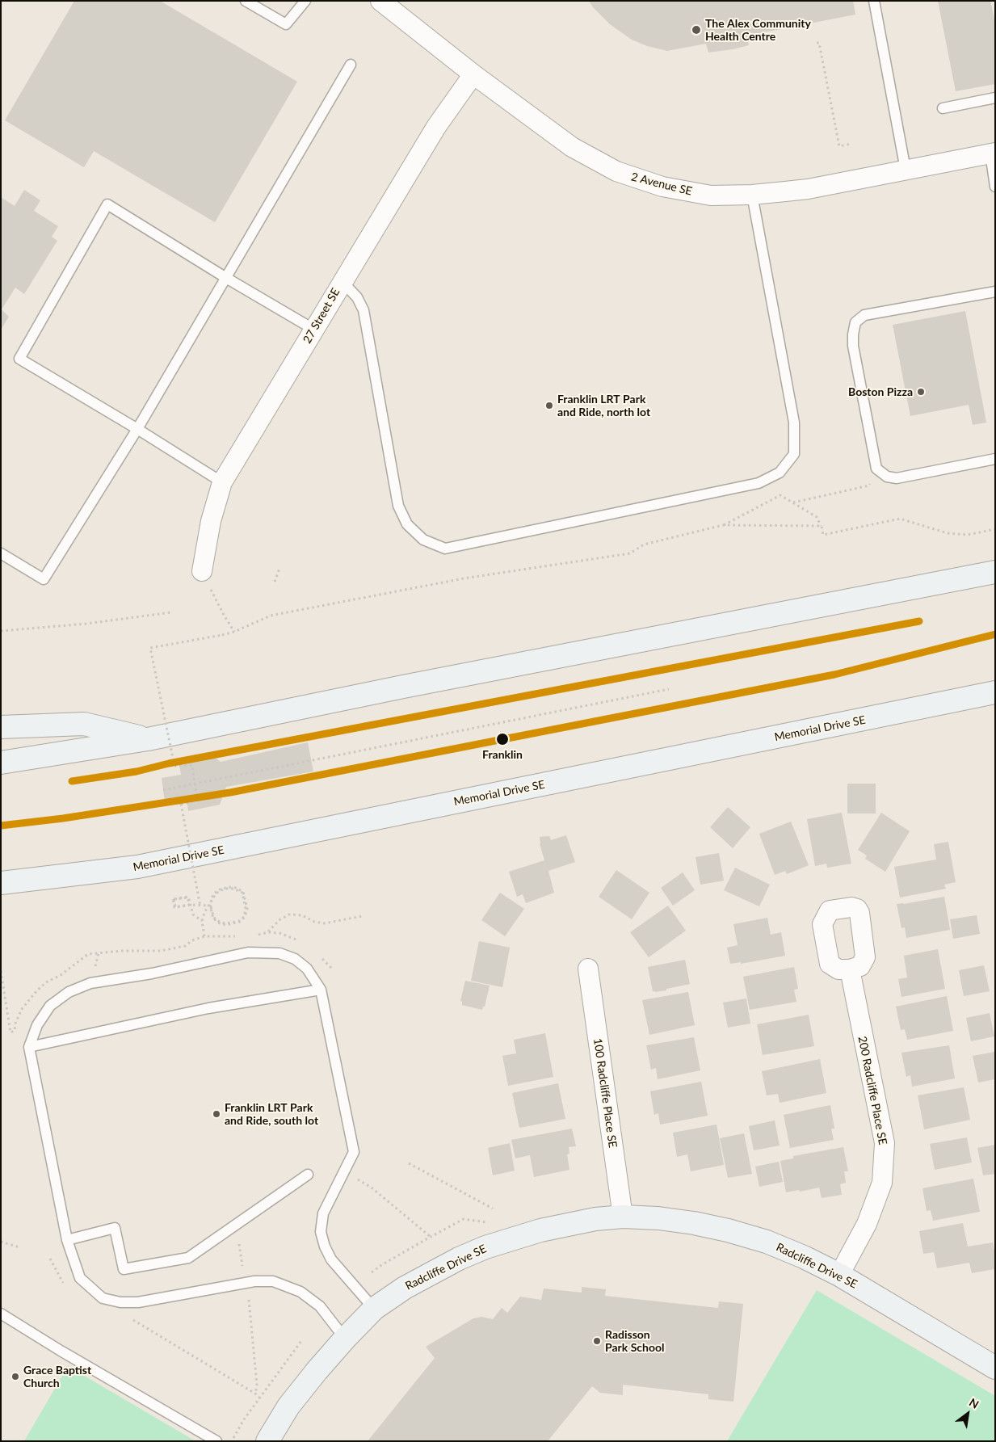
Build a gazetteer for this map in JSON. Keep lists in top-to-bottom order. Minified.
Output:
{"streets":{"main road":["Memorial Drive SE","Radcliffe Drive SE"],"street":["2 Avenue SE","27 Street SE","200 Radcliffe Place SE","100 Radcliffe Place SE"]},"crossings":[["2 Avenue SE","27 Street SE"],["200 Radcliffe Place SE","Radcliffe Drive SE"],["100 Radcliffe Place SE","Radcliffe Drive SE"]],"places":["The Alex Community Health Centre","Boston Pizza","Franklin LRT Park and Ride, north lot","Franklin","Franklin LRT Park and Ride, south lot","Radisson Park School","Grace Baptist Church"],"north":"top right"}
